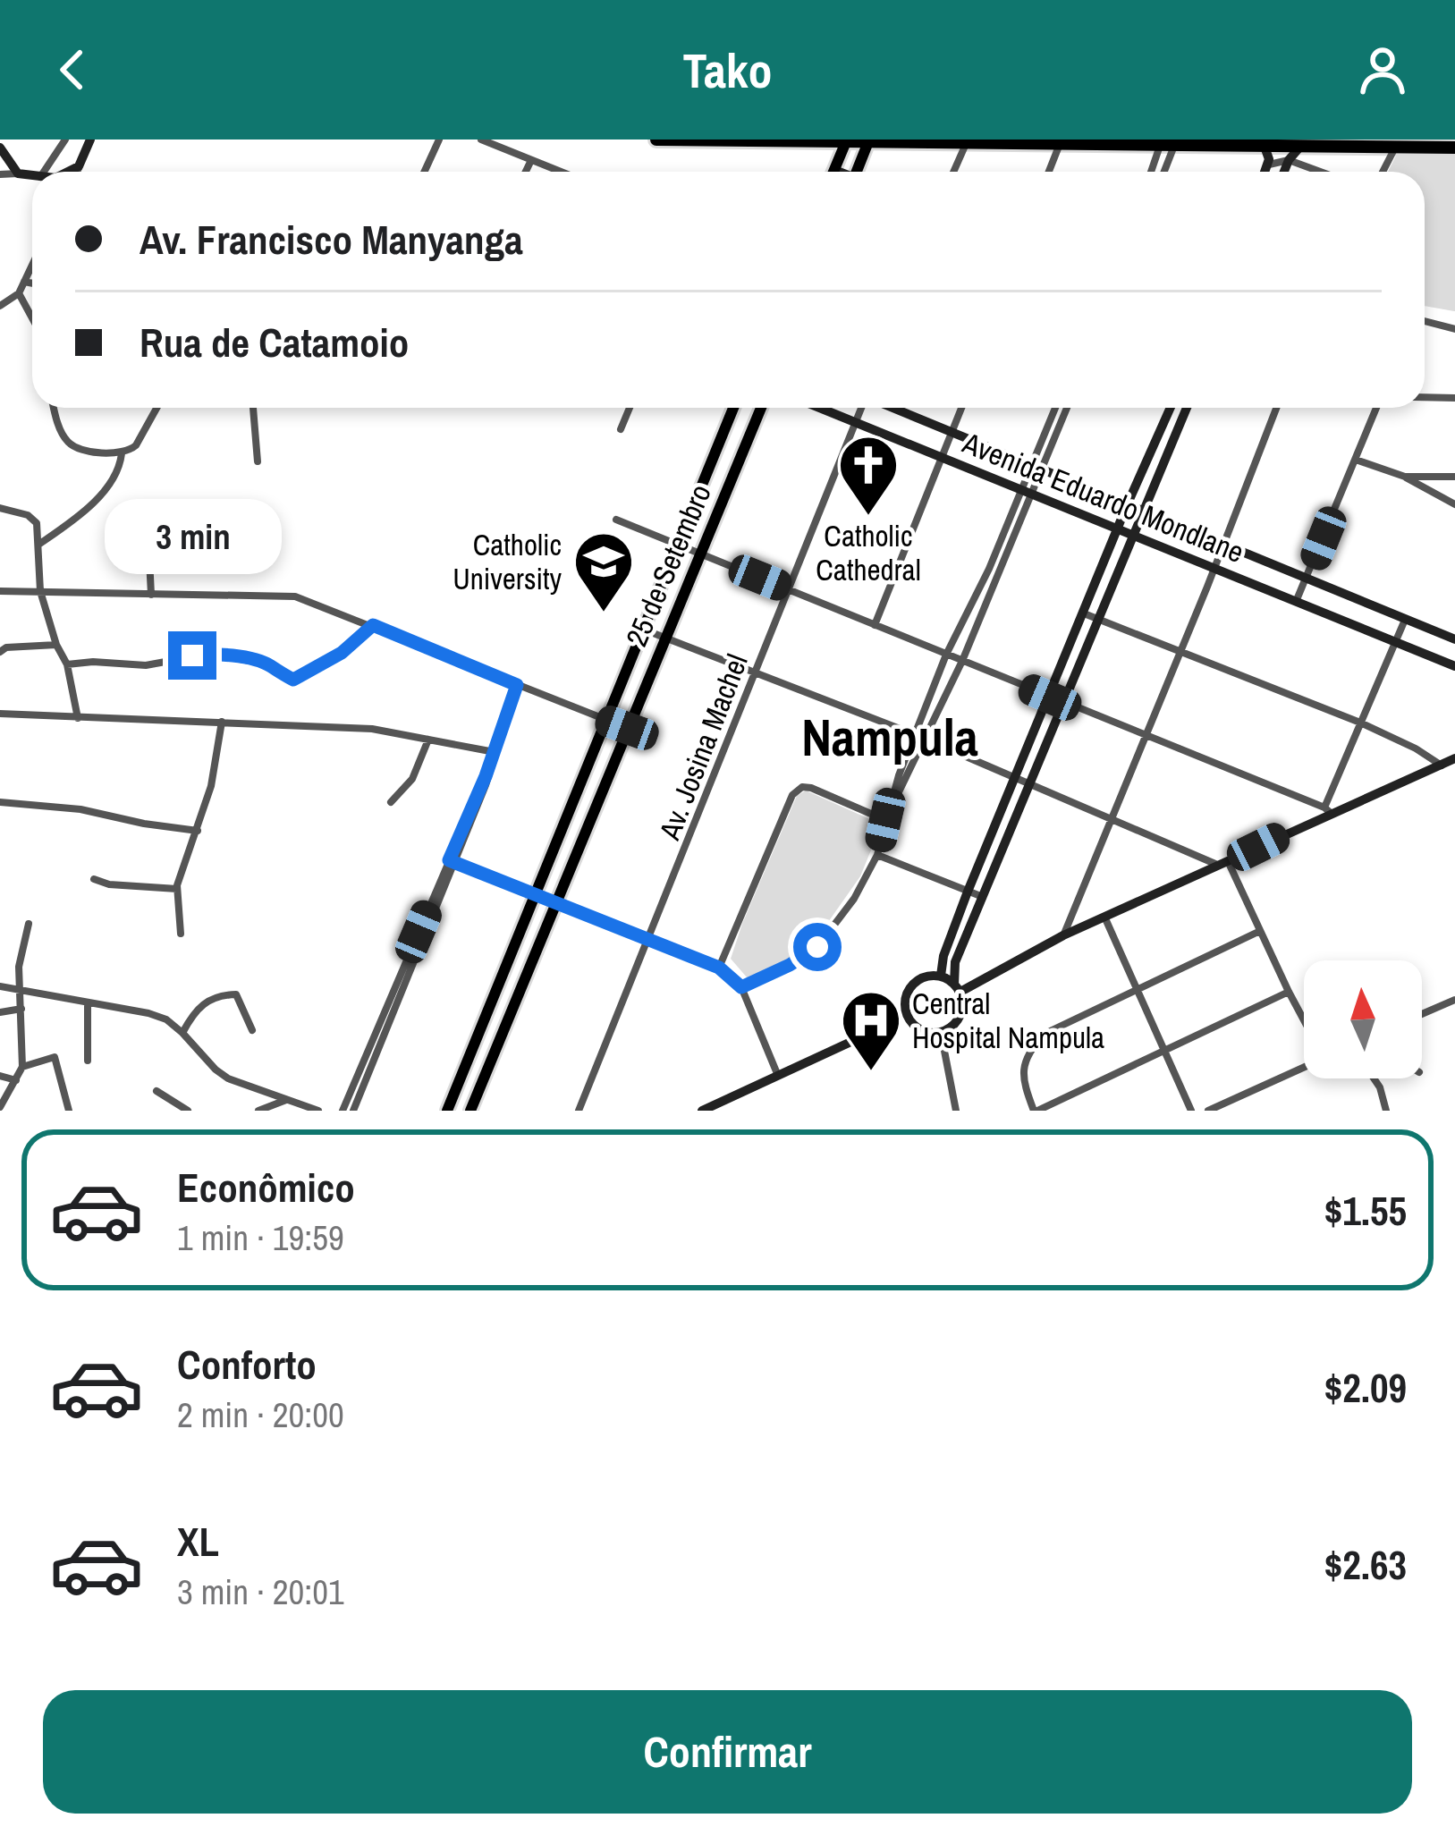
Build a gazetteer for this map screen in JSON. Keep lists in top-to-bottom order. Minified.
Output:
{"streets":{"main road":["Avenida Eduardo Mondlane","25 de Setembro"],"street":["Av. Josina Machel"]},"crossings":[["Avenida Eduardo Mondlane","Av. Josina Machel"]],"districts":["Nampula"],"places":{"church":["Catholic Cathedral"],"school or university":["Catholic University"],"hospital":["Central Hospital Nampula"]},"north":"top","page":{"header":"Tako","banner":["Av. Francisco Manyanga","Rua de Catamoio"],"bubble":"3 min","list":[{"name":"Econômico","note":"1 min · 19:59","value":"$1.55"},{"name":"Conforto","note":"2 min · 20:00","value":"$2.09"},{"name":"XL","note":"3 min · 20:01","value":"$2.63"}],"buttons":"Confirmar"}}
